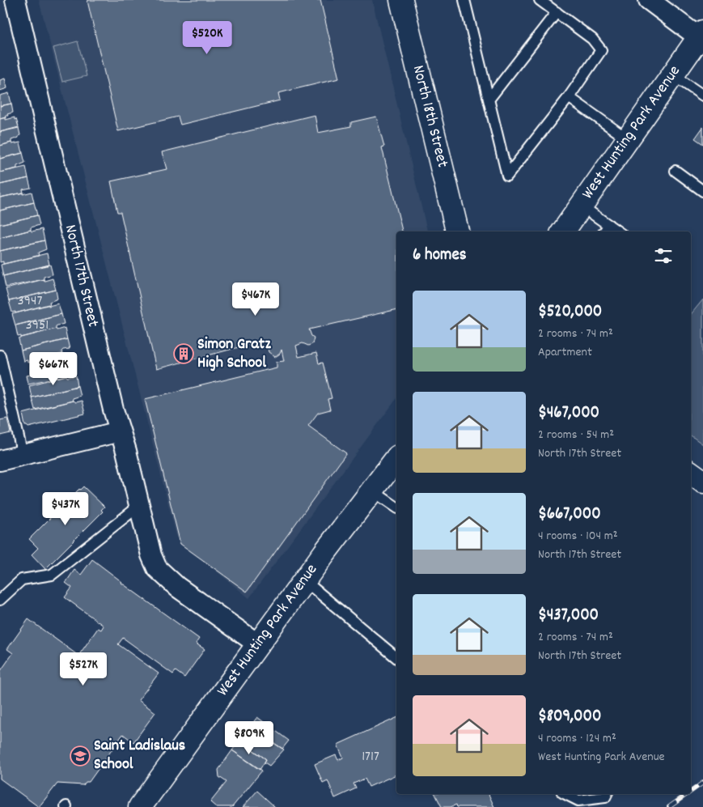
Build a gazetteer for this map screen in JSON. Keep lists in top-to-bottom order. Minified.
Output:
{"streets":{"main road":["North 18th Street","West Hunting Park Avenue"],"street":["North 17th Street"]},"crossings":[["West Hunting Park Avenue","North 17th Street"]],"places":{"building":["Simon Gratz High School"],"school or university":["Saint Ladislaus School"]},"house_numbers":["3947","3951","1717"],"page":{"price":["$520K","$467K","$667K","$437K","$527K","$809K"],"heading":"6 homes","list":[{"name":"$520,000","note":"2 rooms · 74 m² · Apartment"},{"name":"$467,000","note":"2 rooms · 54 m² · North 17th Street"},{"name":"$667,000","note":"4 rooms · 104 m² · North 17th Street"},{"name":"$437,000","note":"2 rooms · 74 m² · North 17th Street"},{"name":"$809,000","note":"4 rooms · 124 m² · West Hunting Park Avenue"}]}}
